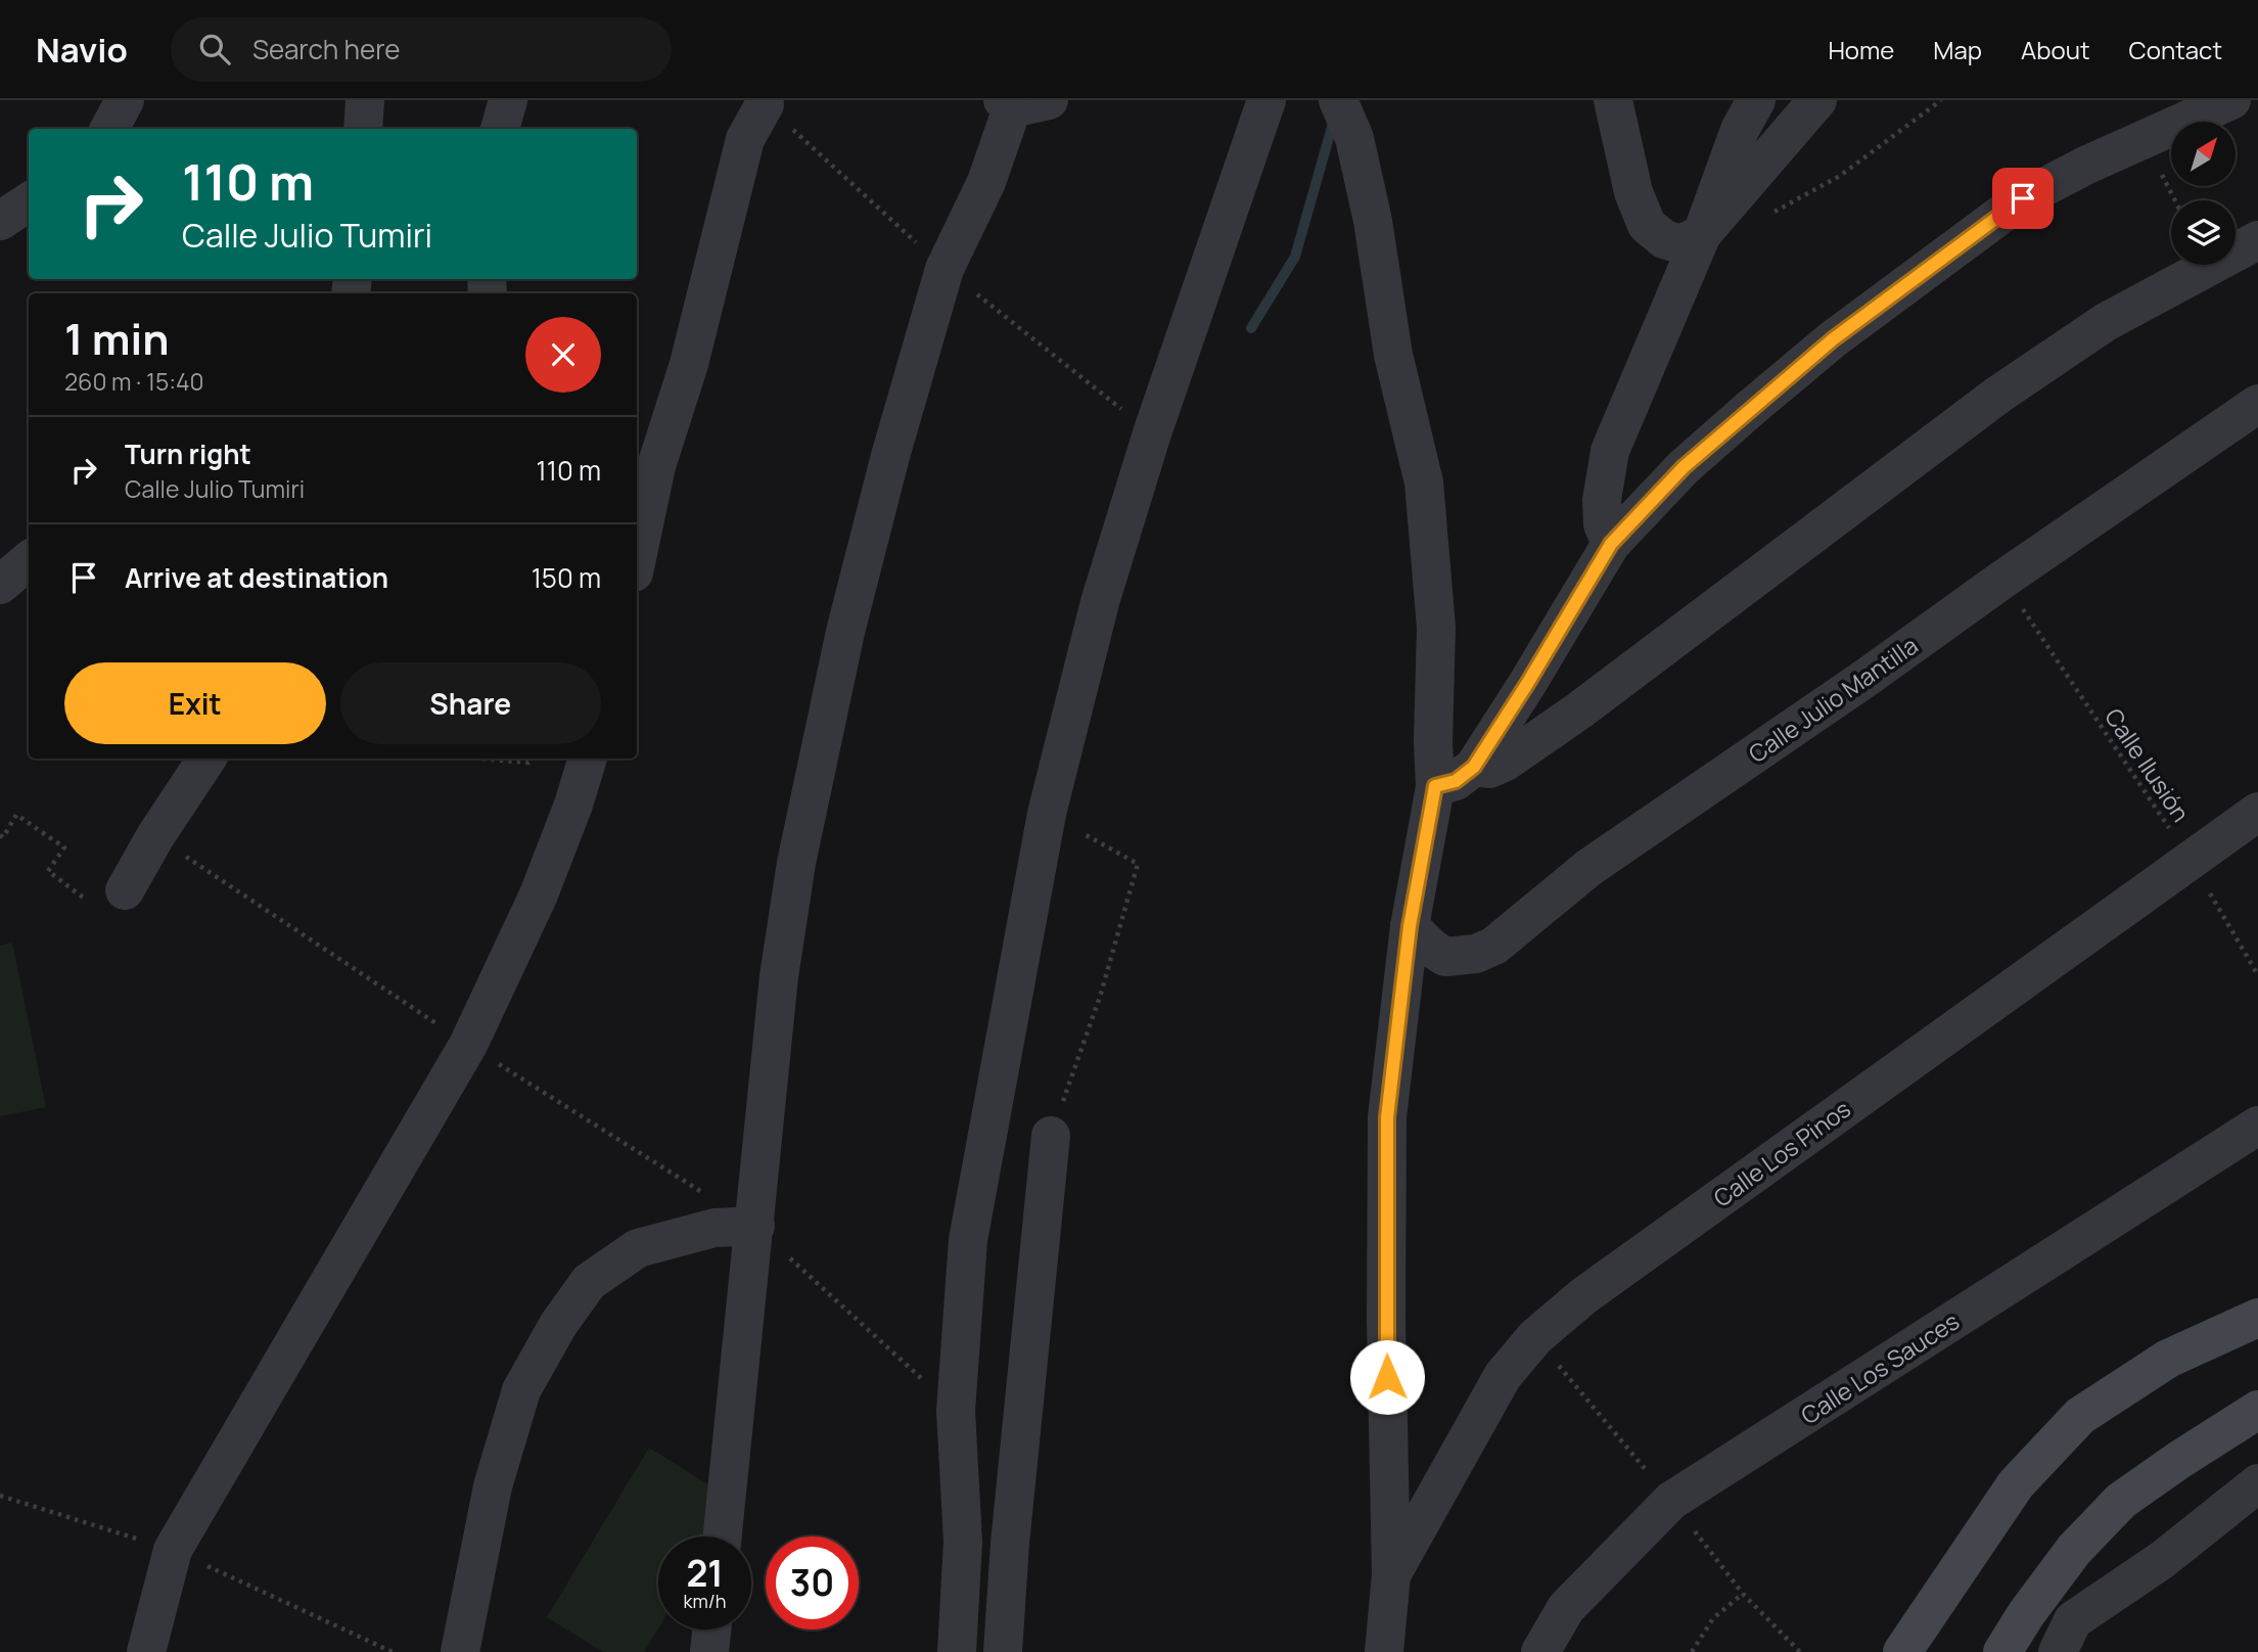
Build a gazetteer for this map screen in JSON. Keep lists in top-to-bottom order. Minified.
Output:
{"streets":{"street":["Calle Julio Mantilla","Calle Los Pinos","Calle Los Sauces"],"path":["Calle Ilusión"]},"crossings":[["Calle Julio Mantilla","Calle Ilusión"],["Calle Ilusión","Calle Los Pinos"]],"north":"top right","page":{"header":"Navio","search":"Search here","nav":["Home","Map","About","Contact"],"turn":["110 m","Calle Julio Tumiri"],"heading":["1 min","260 m · 15:40"],"list":[{"name":"Turn right","note":"Calle Julio Tumiri","value":"110 m"},{"name":"Arrive at destination","value":"150 m"}],"buttons":["Exit","Share"],"speed":"21 km/h","limit":"30"}}
